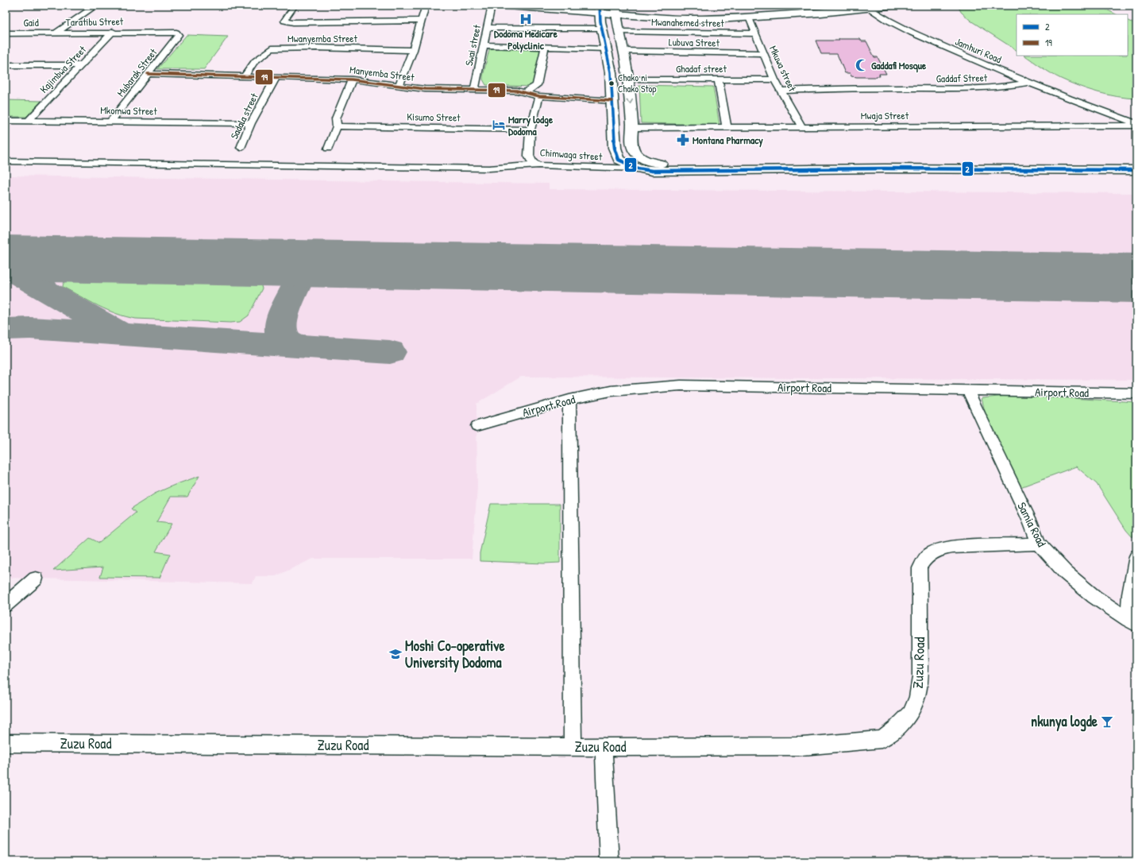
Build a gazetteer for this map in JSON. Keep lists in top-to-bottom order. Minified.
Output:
{"streets":{"street":["Taratibu Street","Gaid","Mwanahemed street","Mwanyemba Street","Lubuva Street","Swai street","Jamhuri Road","Ghadaf street","Mkuwa street","Kajimbwa Street","Mubarak Street","Manyemba Street","Gaddaf Street","Mkomwa Street","Mwaja Street","Sadala street","Kisumo Street","Chimwaga street","Airport Road","Samia Road","Zuzu Road"]},"crossings":[["Taratibu Street","Gaid"],["Taratibu Street","Kajimbwa Street"],["Taratibu Street","Mubarak Street"],["Mwanahemed street","Mkuwa street"],["Mwanyemba Street","Manyemba Street"],["Lubuva Street","Mkuwa street"],["Swai street","Manyemba Street"],["Jamhuri Road","Gaddaf Street"],["Jamhuri Road","Mwaja Street"],["Ghadaf street","Mkuwa street"],["Mkuwa street","Gaddaf Street"],["Mkuwa street","Mwaja Street"],["Kajimbwa Street","Mkomwa Street"],["Mubarak Street","Manyemba Street"],["Mubarak Street","Mkomwa Street"],["Manyemba Street","Sadala street"],["Manyemba Street","Chimwaga street"],["Mkomwa Street","Sadala street"],["Kisumo Street","Chimwaga street"],["Airport Road","Samia Road"],["Samia Road","Zuzu Road"]],"places":{"hospital":["Dodoma Medicare Polyclinic"],"mosque":["Gaddafi Mosque"],"other":["Chako ni Chako Stop"],"hotel":["Marry lodge Dodoma"],"pharmacy":["Montana Pharmacy"],"school or university":["Moshi Co-operative University Dodoma"],"bar":["nkunya logde"]},"lines":["transit line 2","transit line 19"],"legend":["2","19"]}
